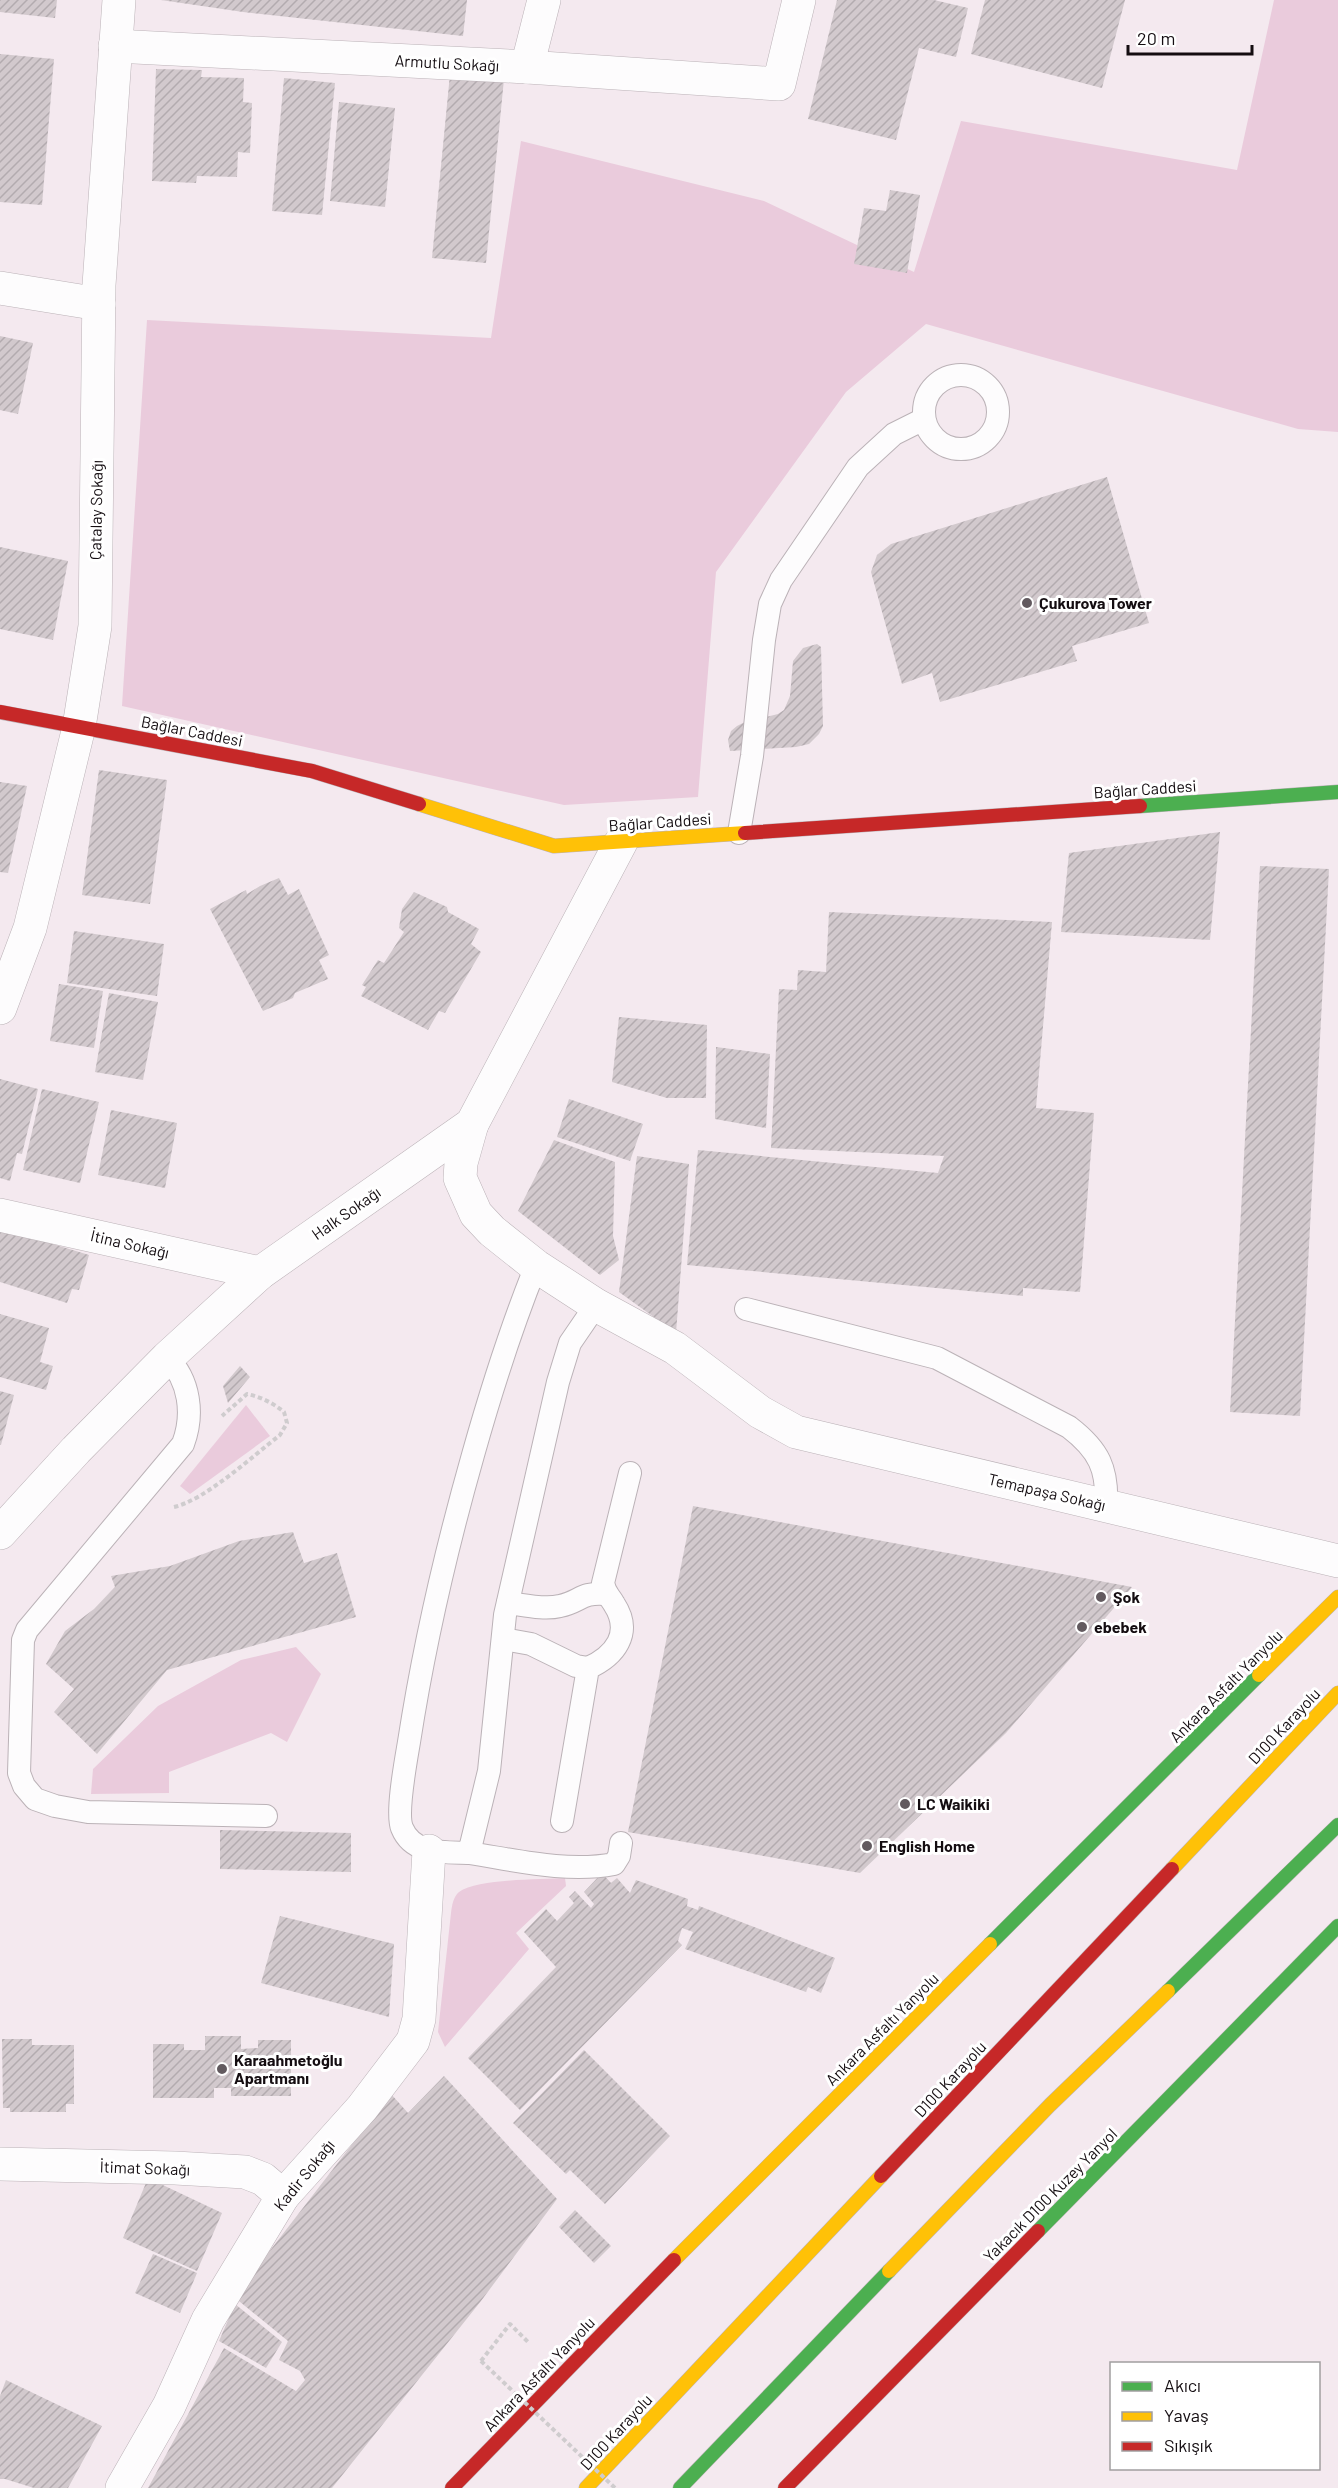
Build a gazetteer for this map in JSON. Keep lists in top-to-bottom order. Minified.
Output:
{"streets":{"main road":["Bağlar Caddesi","Ankara Asfaltı Yanyolu","D100 Karayolu","Yakacık D100 Kuzey Yanyol"],"street":["Armutlu Sokağı","Çatalay Sokağı","Halk Sokağı","İtina Sokağı","Temapaşa Sokağı","İtimat Sokağı","Kadir Sokağı"]},"crossings":[["Armutlu Sokağı","Çatalay Sokağı"],["Çatalay Sokağı","Bağlar Caddesi"],["Bağlar Caddesi","Halk Sokağı"],["Halk Sokağı","İtina Sokağı"],["Halk Sokağı","Temapaşa Sokağı"],["İtimat Sokağı","Kadir Sokağı"]],"places":["Çukurova Tower","Şok","ebebek","LC Waikiki","English Home","Karaahmetoğlu Apartmanı"],"legend":["Akıcı","Yavaş","Sıkışık"],"scale_bar":"20 m"}
